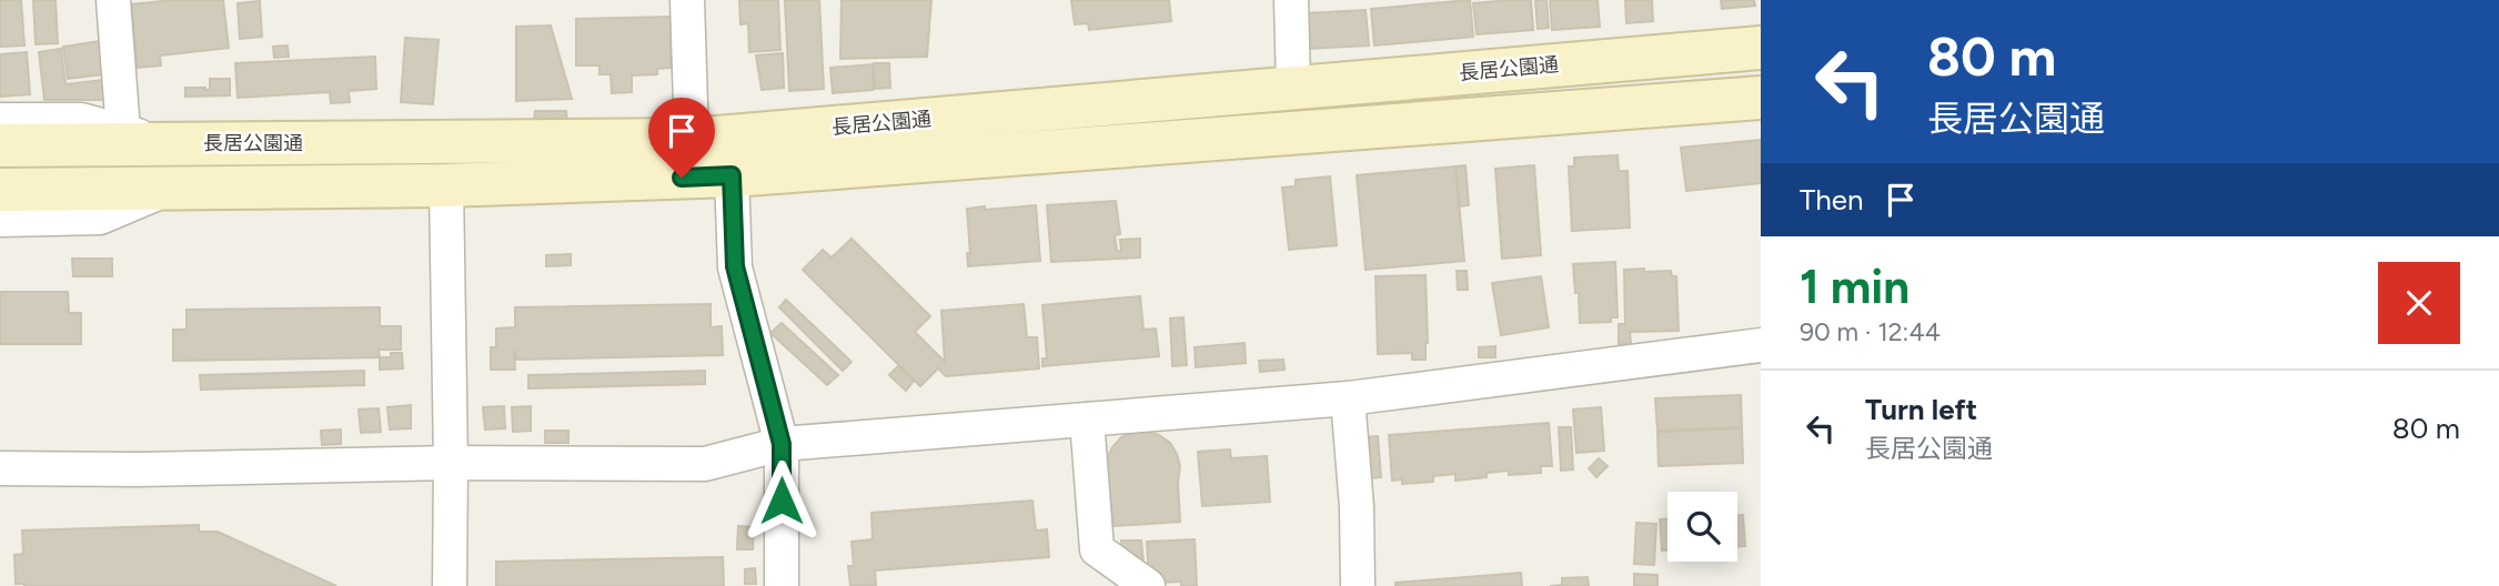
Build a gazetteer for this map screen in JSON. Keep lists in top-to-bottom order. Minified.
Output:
{"streets":{"main road":["長居公園通"]},"page":{"turn":["80 m","長居公園通"],"then":"Then","heading":["1 min","90 m · 12:44"],"list":[{"name":"Turn left","note":"長居公園通","value":"80 m"}]}}
